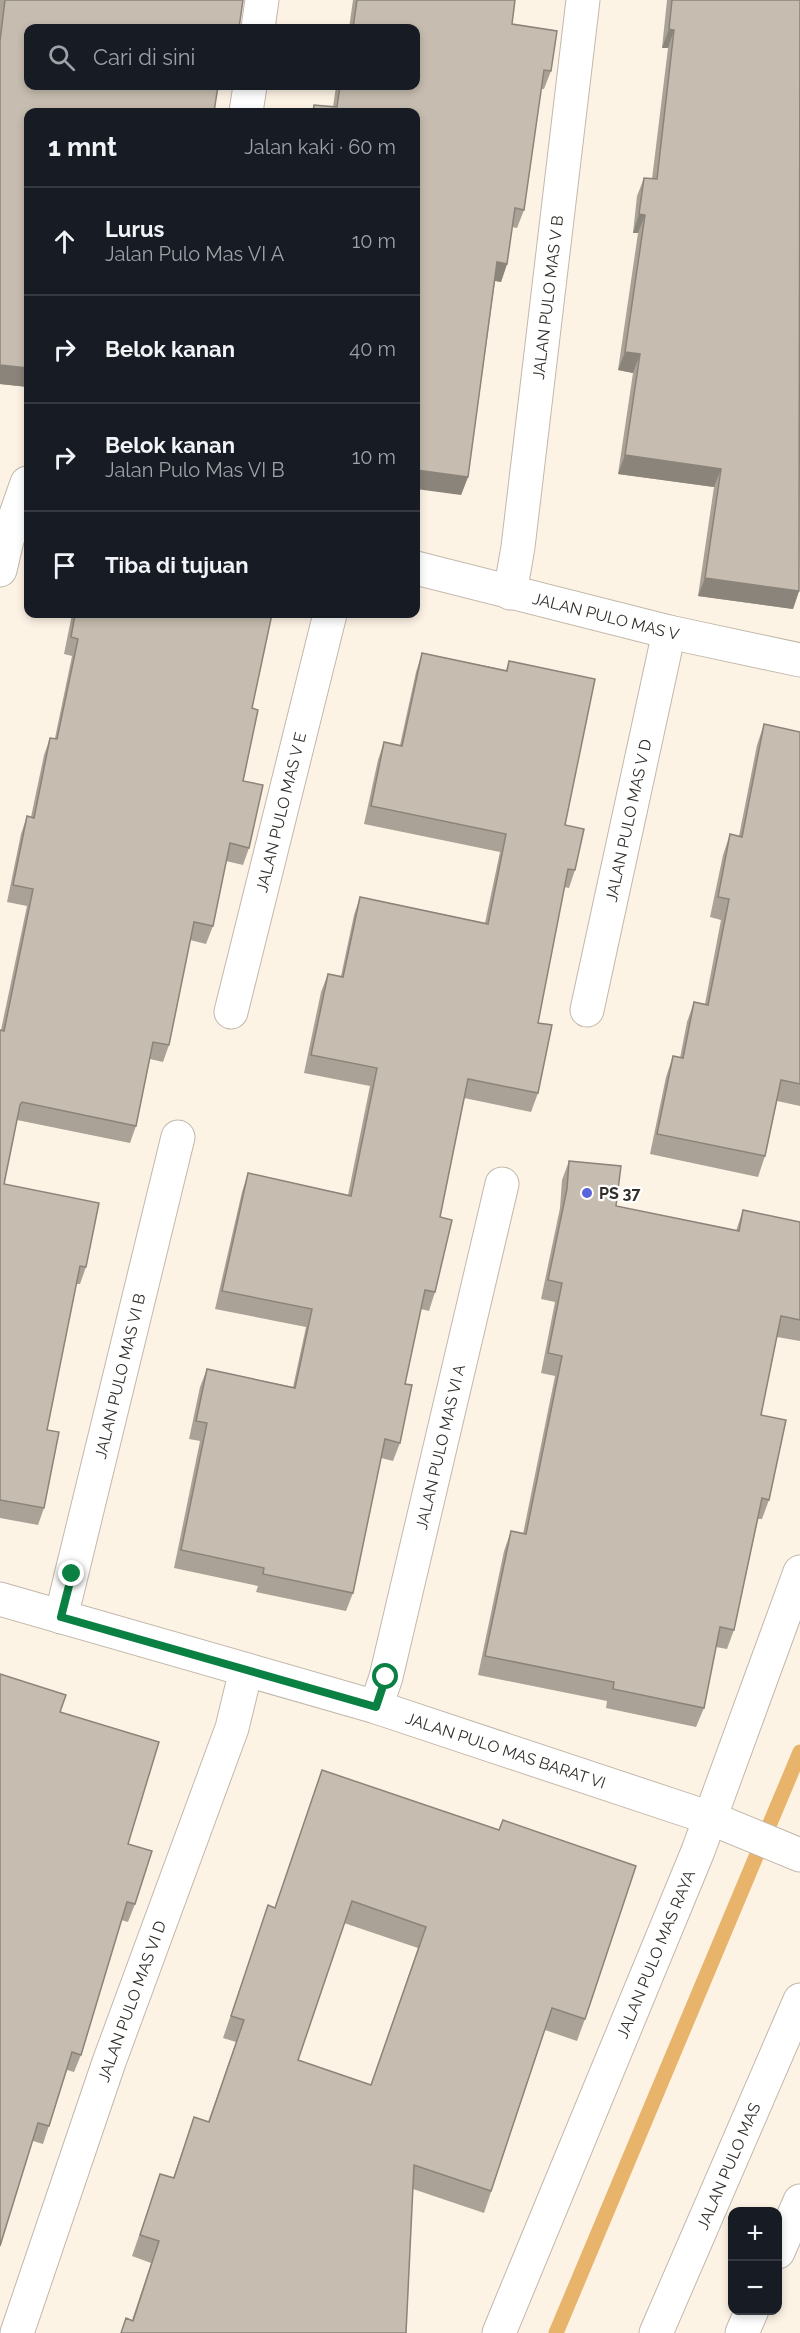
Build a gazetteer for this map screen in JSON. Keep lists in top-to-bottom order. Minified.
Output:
{"streets":{"street":["JALAN PULO MAS V B","JALAN PULO MAS V","JALAN PULO MAS V E","JALAN PULO MAS V D","JALAN PULO MAS VI B","JALAN PULO MAS VI A","JALAN PULO MAS BARAT VI","JALAN PULO MAS RAYA","JALAN PULO MAS VI D","JALAN PULO MAS"]},"crossings":[["JALAN PULO MAS V B","JALAN PULO MAS V"],["JALAN PULO MAS V","JALAN PULO MAS V D"],["JALAN PULO MAS VI B","JALAN PULO MAS BARAT VI"],["JALAN PULO MAS VI A","JALAN PULO MAS BARAT VI"],["JALAN PULO MAS BARAT VI","JALAN PULO MAS RAYA"],["JALAN PULO MAS BARAT VI","JALAN PULO MAS VI D"]],"places":["PS 37"],"page":{"search":"Cari di sini","heading":["1 mnt","Jalan kaki · 60 m"],"list":[["Lurus","Jalan Pulo Mas VI A","10 m"],["Belok kanan","40 m"],["Belok kanan","Jalan Pulo Mas VI B","10 m"],"Tiba di tujuan"],"map_buttons":["+","−"]}}
